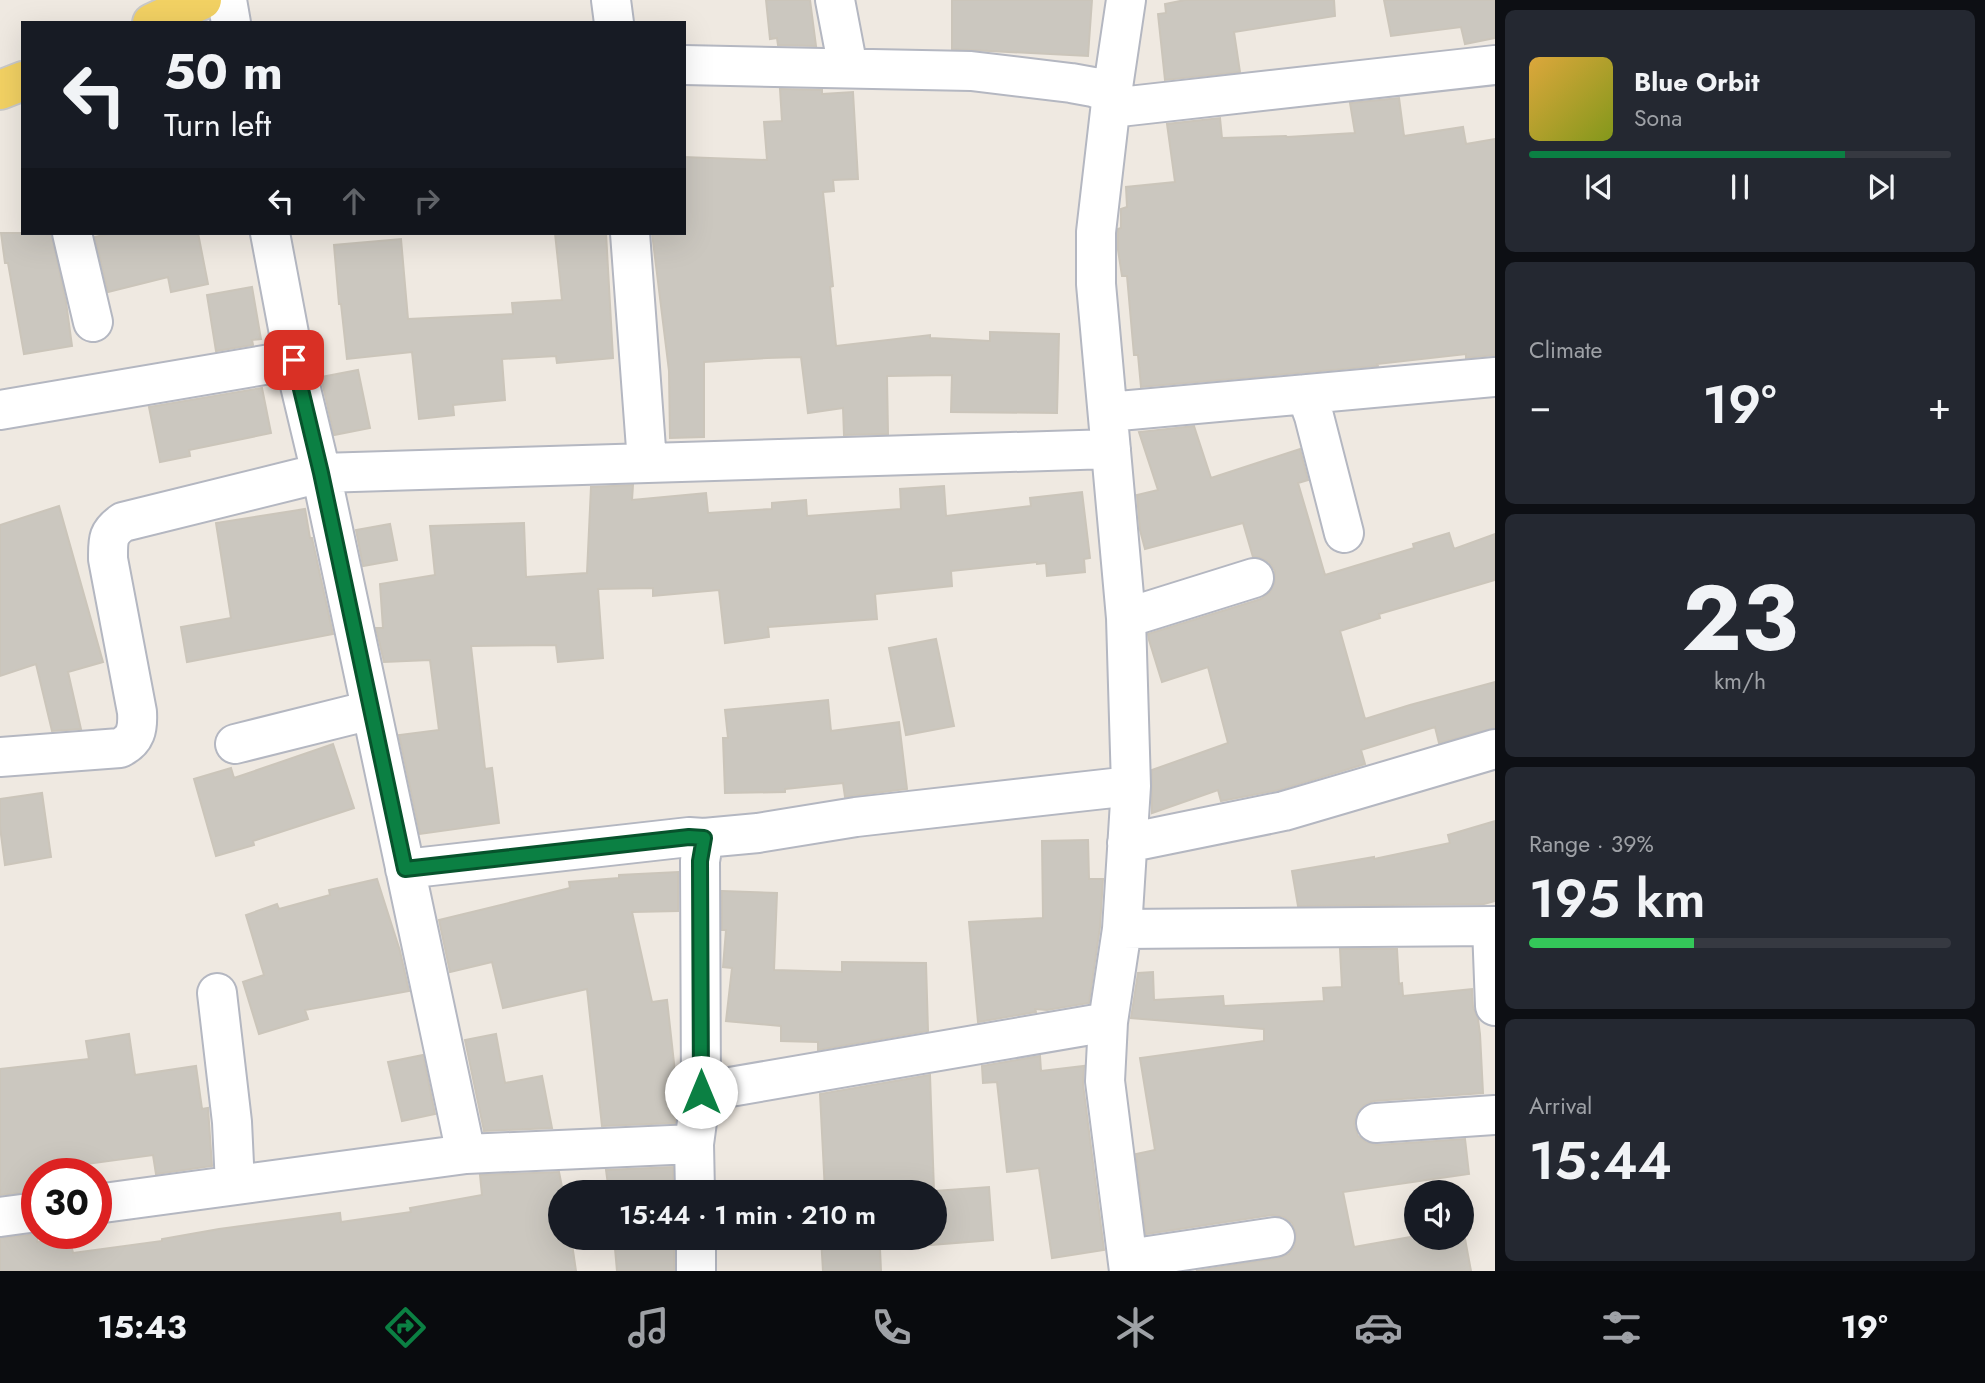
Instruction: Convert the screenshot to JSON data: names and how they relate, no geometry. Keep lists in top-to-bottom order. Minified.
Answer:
{"page":{"turn":["50 m","Turn left"],"song":["Blue Orbit","Sona"],"tile":["Climate",["23","km/h"],["Range · 39%","195 km"],["Arrival","15:44"]],"heat":["−","19°","+"],"limit":"30","trip":"15:44 · 1 min · 210 m","tabs":["15:43","19°"]}}
